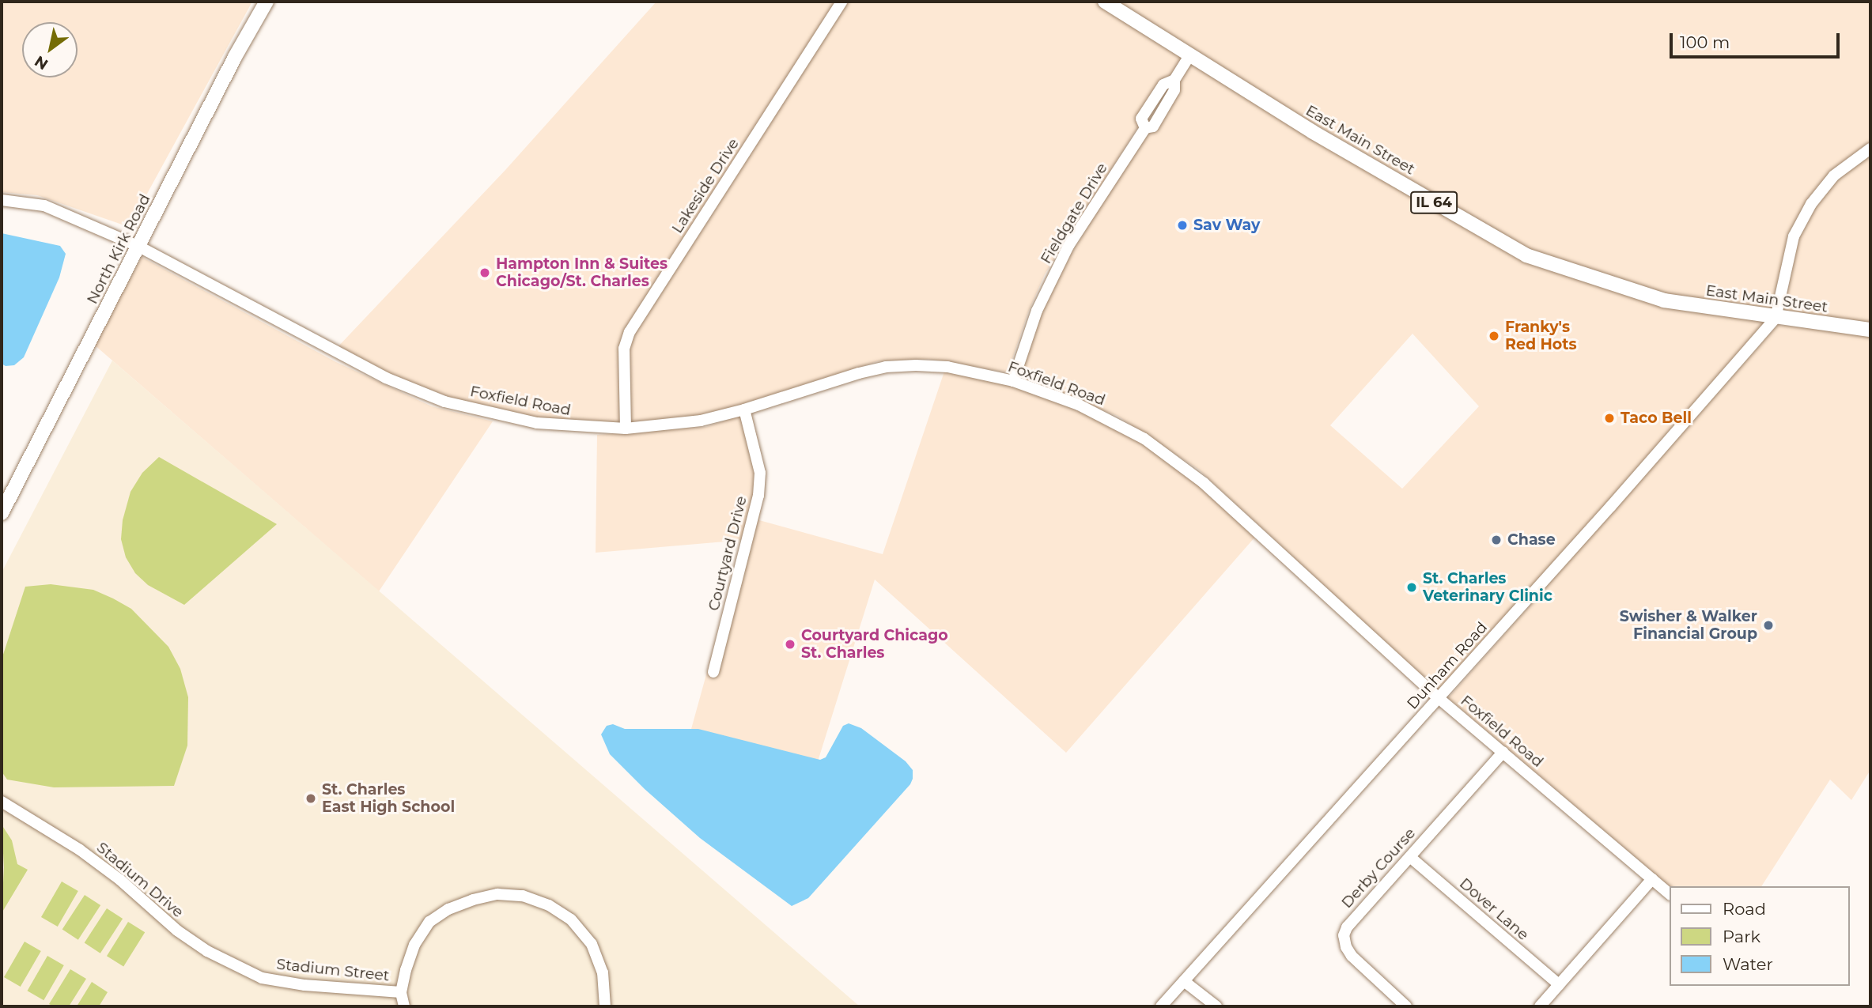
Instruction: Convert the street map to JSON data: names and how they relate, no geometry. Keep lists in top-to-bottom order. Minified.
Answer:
{"streets":{"main road":["East Main Street","IL 64","North Kirk Road"],"street":["Lakeside Drive","Fieldgate Drive","Foxfield Road","Courtyard Drive","Dunham Road","Derby Course","Stadium Drive","Dover Lane","Stadium Street"]},"crossings":[["East Main Street","Fieldgate Drive"],["East Main Street","Dunham Road"],["Lakeside Drive","Foxfield Road"],["Fieldgate Drive","Foxfield Road"],["North Kirk Road","Foxfield Road"],["Foxfield Road","Courtyard Drive"],["Foxfield Road","Dunham Road"],["Foxfield Road","Derby Course"],["Derby Course","Dover Lane"],["Stadium Drive","Stadium Street"]],"places":["Sav Way","Hampton Inn & Suites Chicago/St. Charles","Franky's Red Hots","Taco Bell","Chase","St. Charles Veterinary Clinic","Swisher & Walker Financial Group","Courtyard Chicago St. Charles","St. Charles East High School"],"legend":["Road","Park","Water"],"scale_bar":"100 m","north":"bottom left"}
